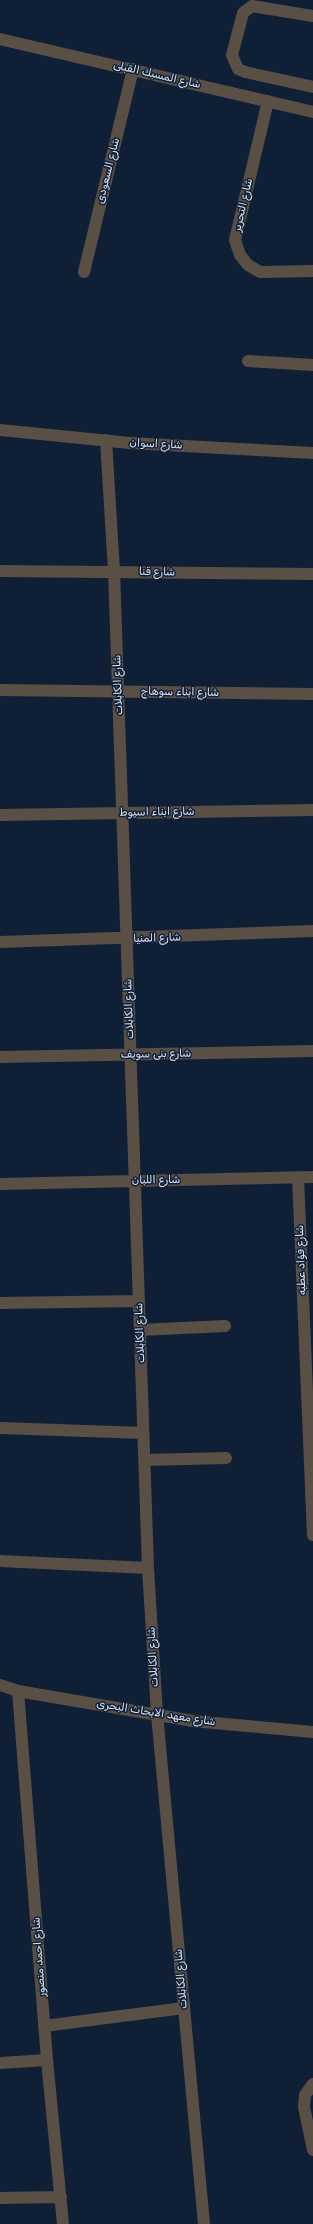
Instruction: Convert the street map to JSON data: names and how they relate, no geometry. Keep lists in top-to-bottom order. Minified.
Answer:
{"streets":{"street":["شارع المسبك القبلى","شارع السعودى","شارع التحرير","شارع اسوان","شارع قنا","شارع الكابلات","شارع ابناء سوهاج","شارع ابناء اسيوط","شارع المنيا","شارع بنى سويف","شارع اللبان","شارع فؤاد عطيه","شارع معهد الابحاث البحرى","شارع احمد منصور"]},"crossings":[["شارع المسبك القبلى","شارع السعودى"],["شارع المسبك القبلى","شارع التحرير"],["شارع اسوان","شارع الكابلات"],["شارع قنا","شارع الكابلات"],["شارع الكابلات","شارع ابناء سوهاج"],["شارع الكابلات","شارع ابناء اسيوط"],["شارع الكابلات","شارع المنيا"],["شارع الكابلات","شارع بنى سويف"],["شارع الكابلات","شارع اللبان"],["شارع الكابلات","شارع معهد الابحاث البحرى"],["شارع اللبان","شارع فؤاد عطيه"],["شارع معهد الابحاث البحرى","شارع احمد منصور"]]}
